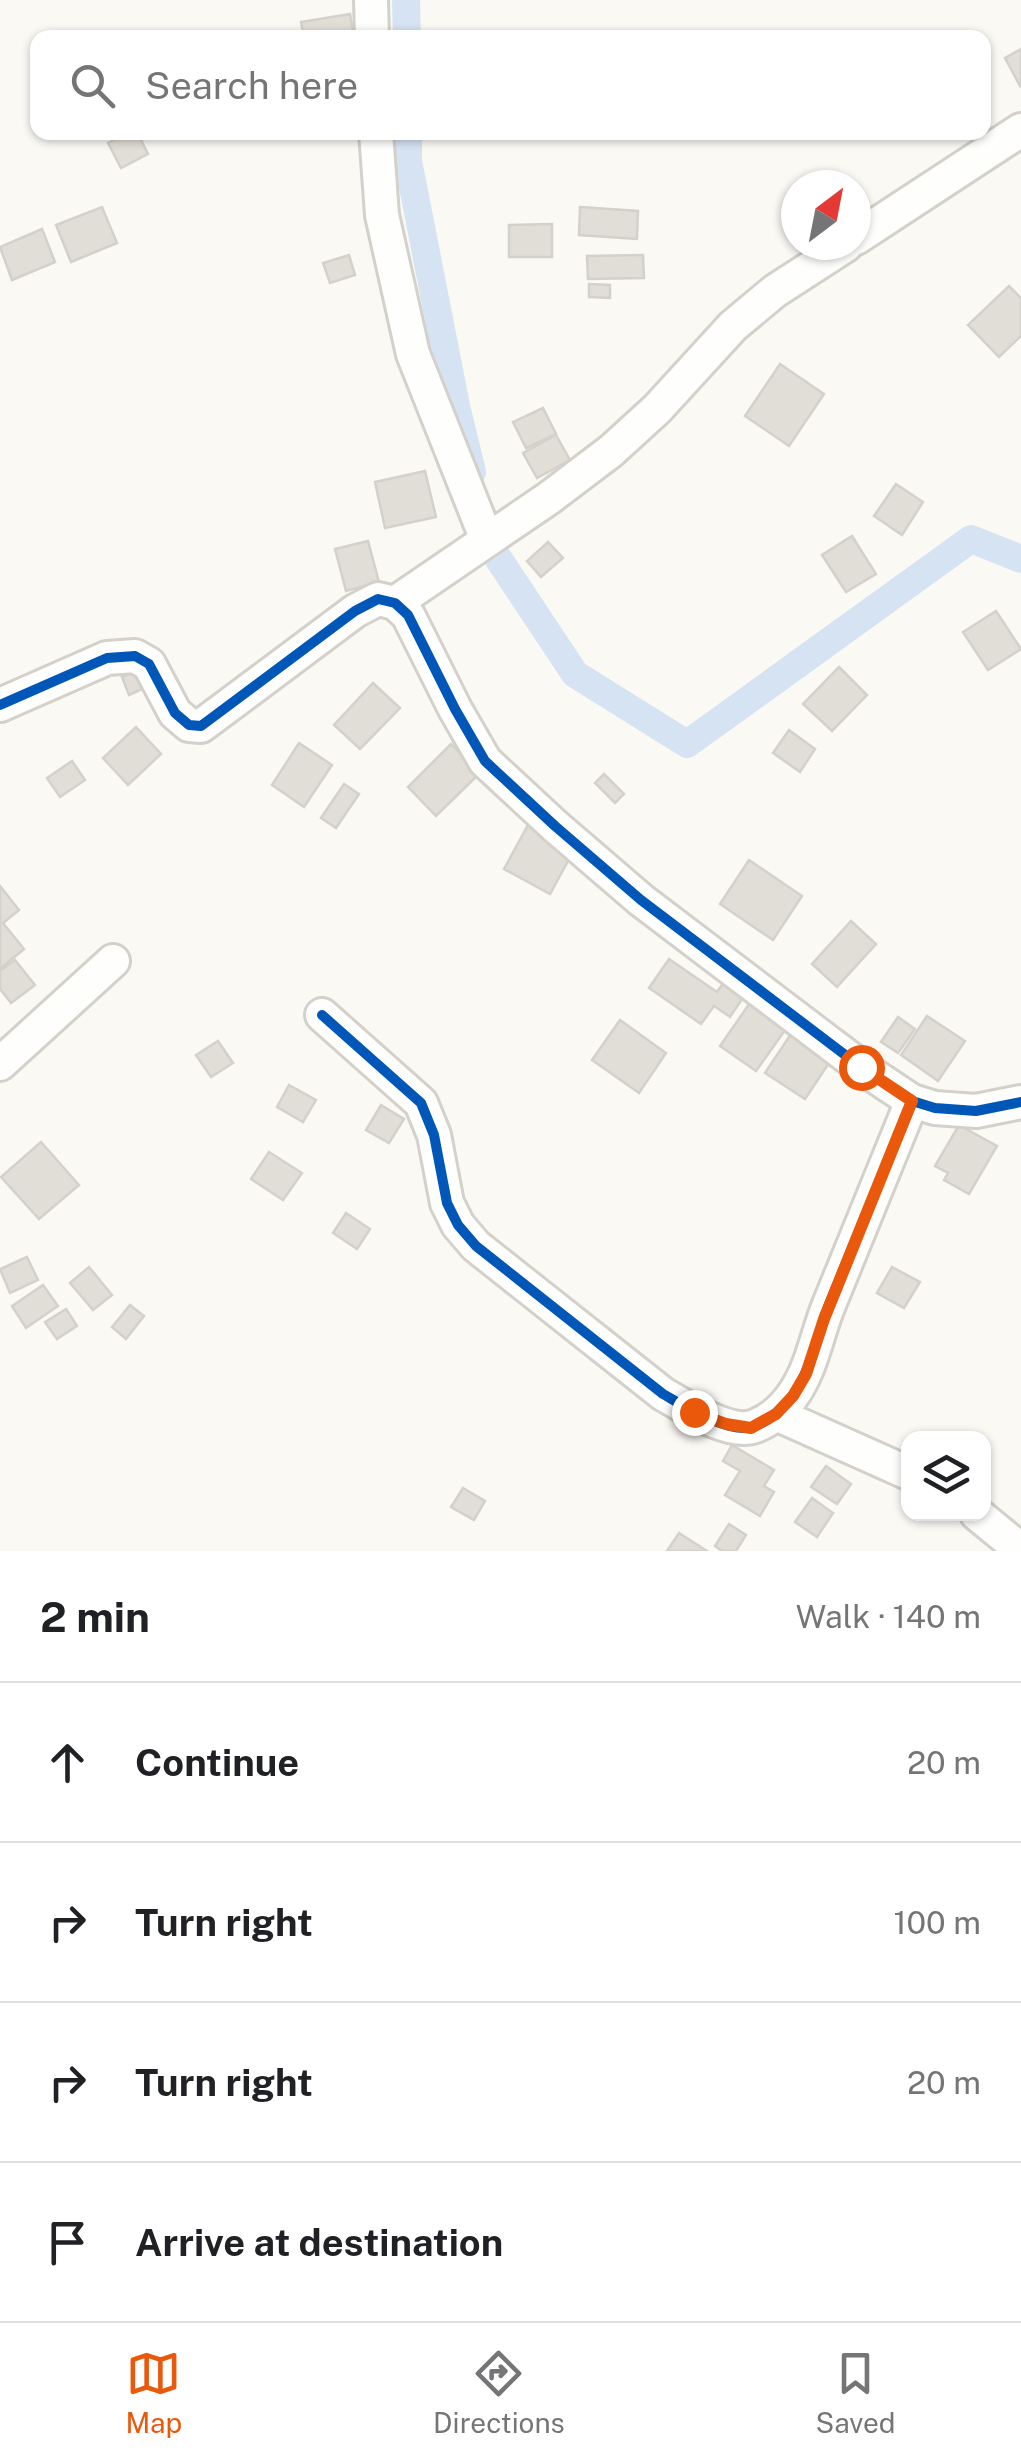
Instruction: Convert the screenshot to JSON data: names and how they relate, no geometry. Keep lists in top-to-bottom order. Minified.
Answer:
{"north":"top right","page":{"search":"Search here","heading":["2 min","Walk · 140 m"],"list":[["Continue","20 m"],["Turn right","100 m"],["Turn right","20 m"],"Arrive at destination"],"nav":["Map","Directions","Saved"]}}
